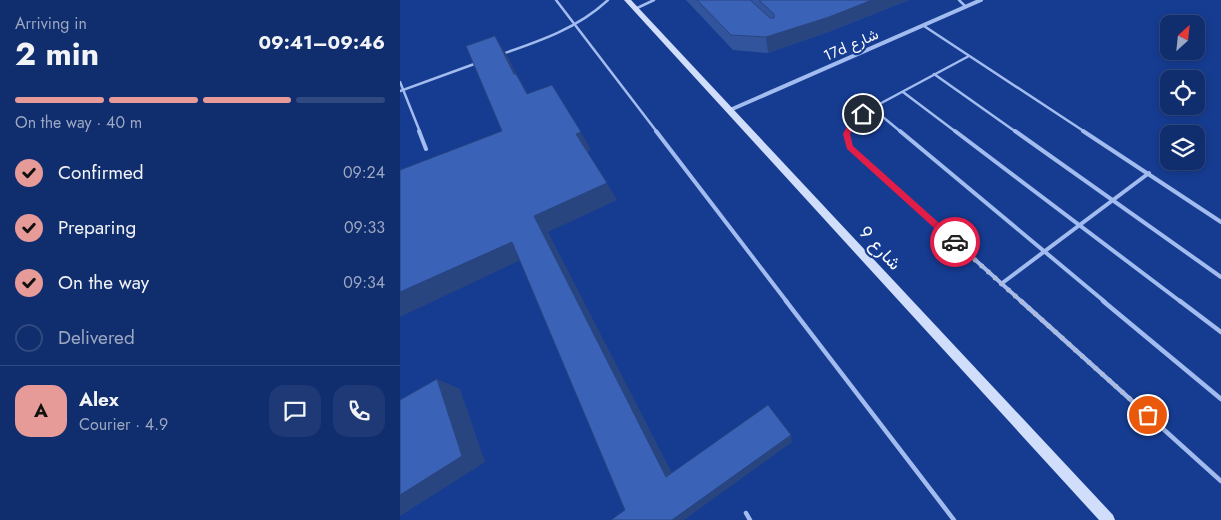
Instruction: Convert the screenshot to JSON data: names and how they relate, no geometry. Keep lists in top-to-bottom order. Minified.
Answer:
{"streets":{"street":["17d شارع","شارع 9"]},"crossings":[["17d شارع","شارع 9"]],"north":"top right","page":{"heading":["2 min","Arriving in","09:41–09:46"],"panel":["Alex","Courier · 4.9"],"bar":"On the way · 40 m","list":[["Confirmed","09:24"],["Preparing","09:33"],["On the way","09:34"],"Delivered"],"round":"A"}}
